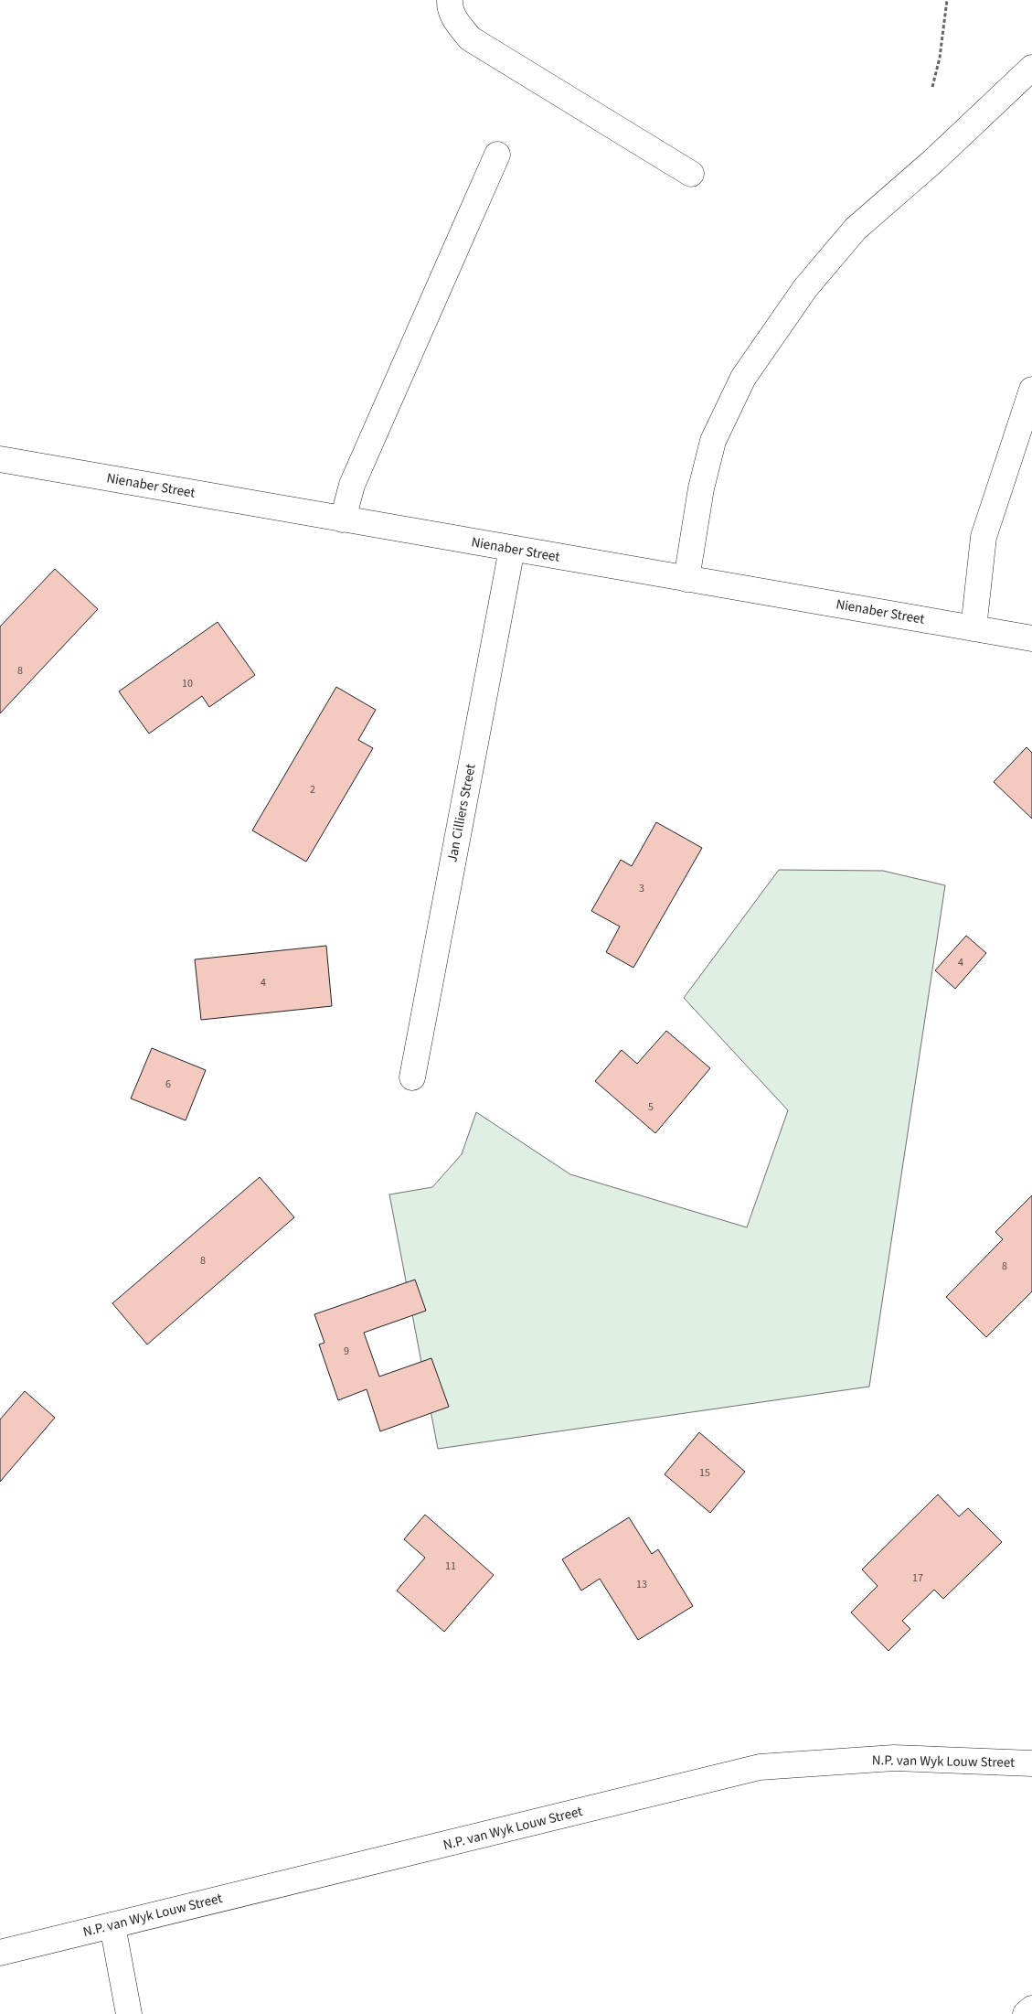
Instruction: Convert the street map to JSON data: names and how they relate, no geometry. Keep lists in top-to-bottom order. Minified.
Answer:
{"streets":{"street":["Nienaber Street","Jan Cilliers Street","N.P. van Wyk Louw Street"]},"crossings":[["Nienaber Street","Jan Cilliers Street"]],"house_numbers":["8","10","2","3","4","4","6","5","8","8","9","15","11","17","13"]}
